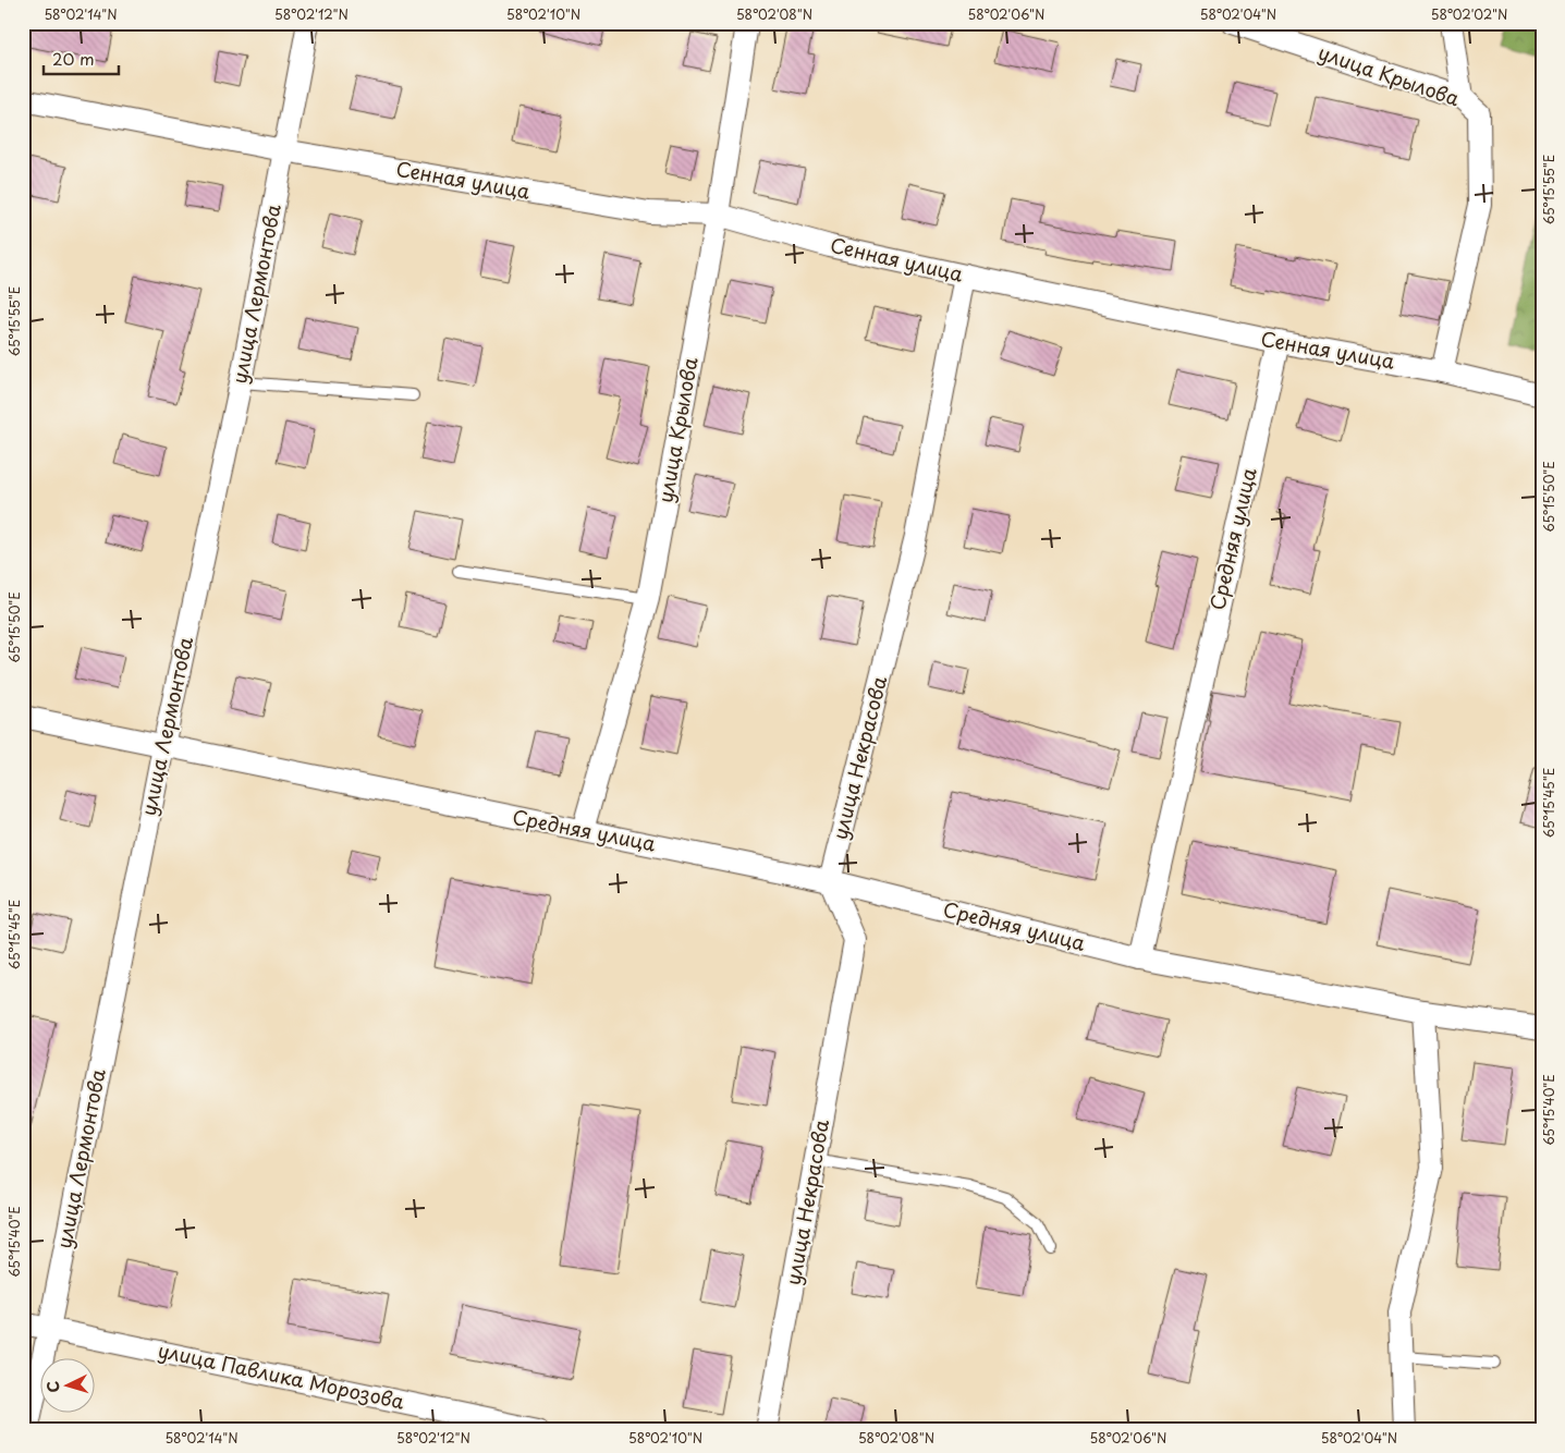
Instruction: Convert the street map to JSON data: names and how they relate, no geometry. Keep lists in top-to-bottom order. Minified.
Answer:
{"streets":{"street":["улица Крылова","Сенная улица","улица Лермонтова","Средняя улица","улица Некрасова","улица Павлика Морозова"]},"crossings":[["улица Крылова","Сенная улица"],["улица Крылова","Средняя улица"],["Сенная улица","улица Лермонтова"],["Сенная улица","Средняя улица"],["Сенная улица","улица Некрасова"],["улица Лермонтова","Средняя улица"],["улица Лермонтова","улица Павлика Морозова"],["Средняя улица","улица Некрасова"]],"scale_bar":"20 m","north":"left","coordinates":["58°02'14\"N","58°02'12\"N","58°02'10\"N","58°02'08\"N","58°02'06\"N","58°02'04\"N","58°02'02\"N","65°15'55\"E","65°15'50\"E","65°15'45\"E","65°15'40\"E"]}
